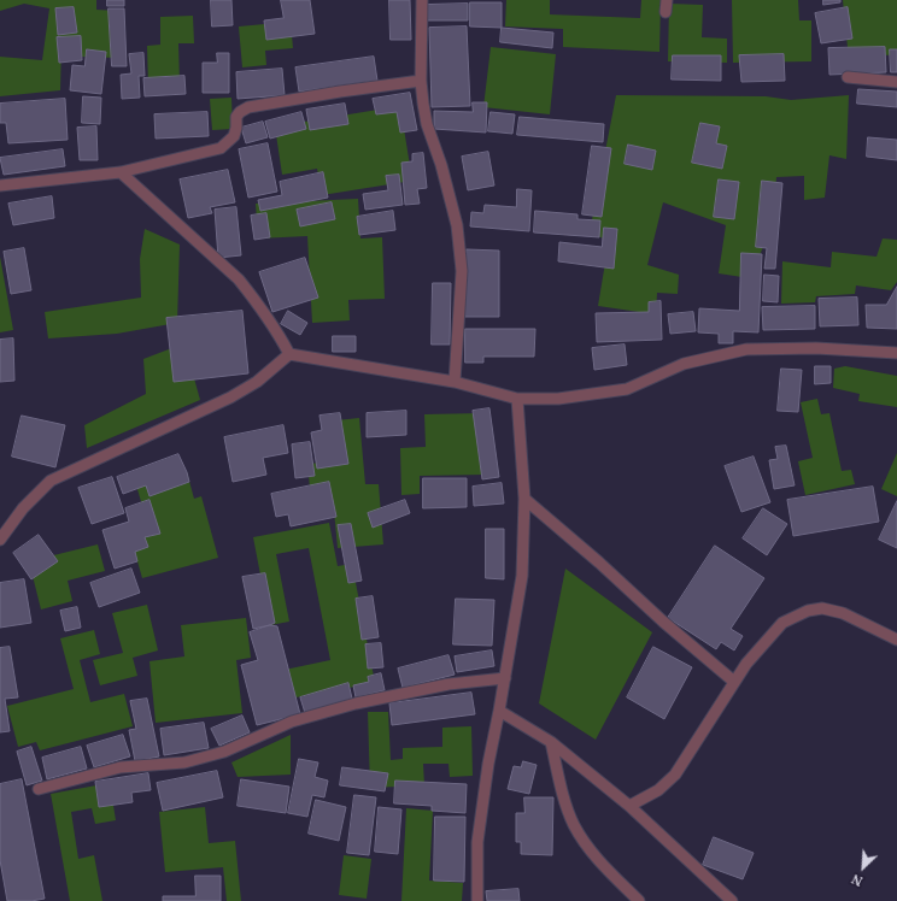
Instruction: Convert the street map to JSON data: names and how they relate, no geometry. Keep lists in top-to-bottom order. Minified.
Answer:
{"north":"bottom left"}
